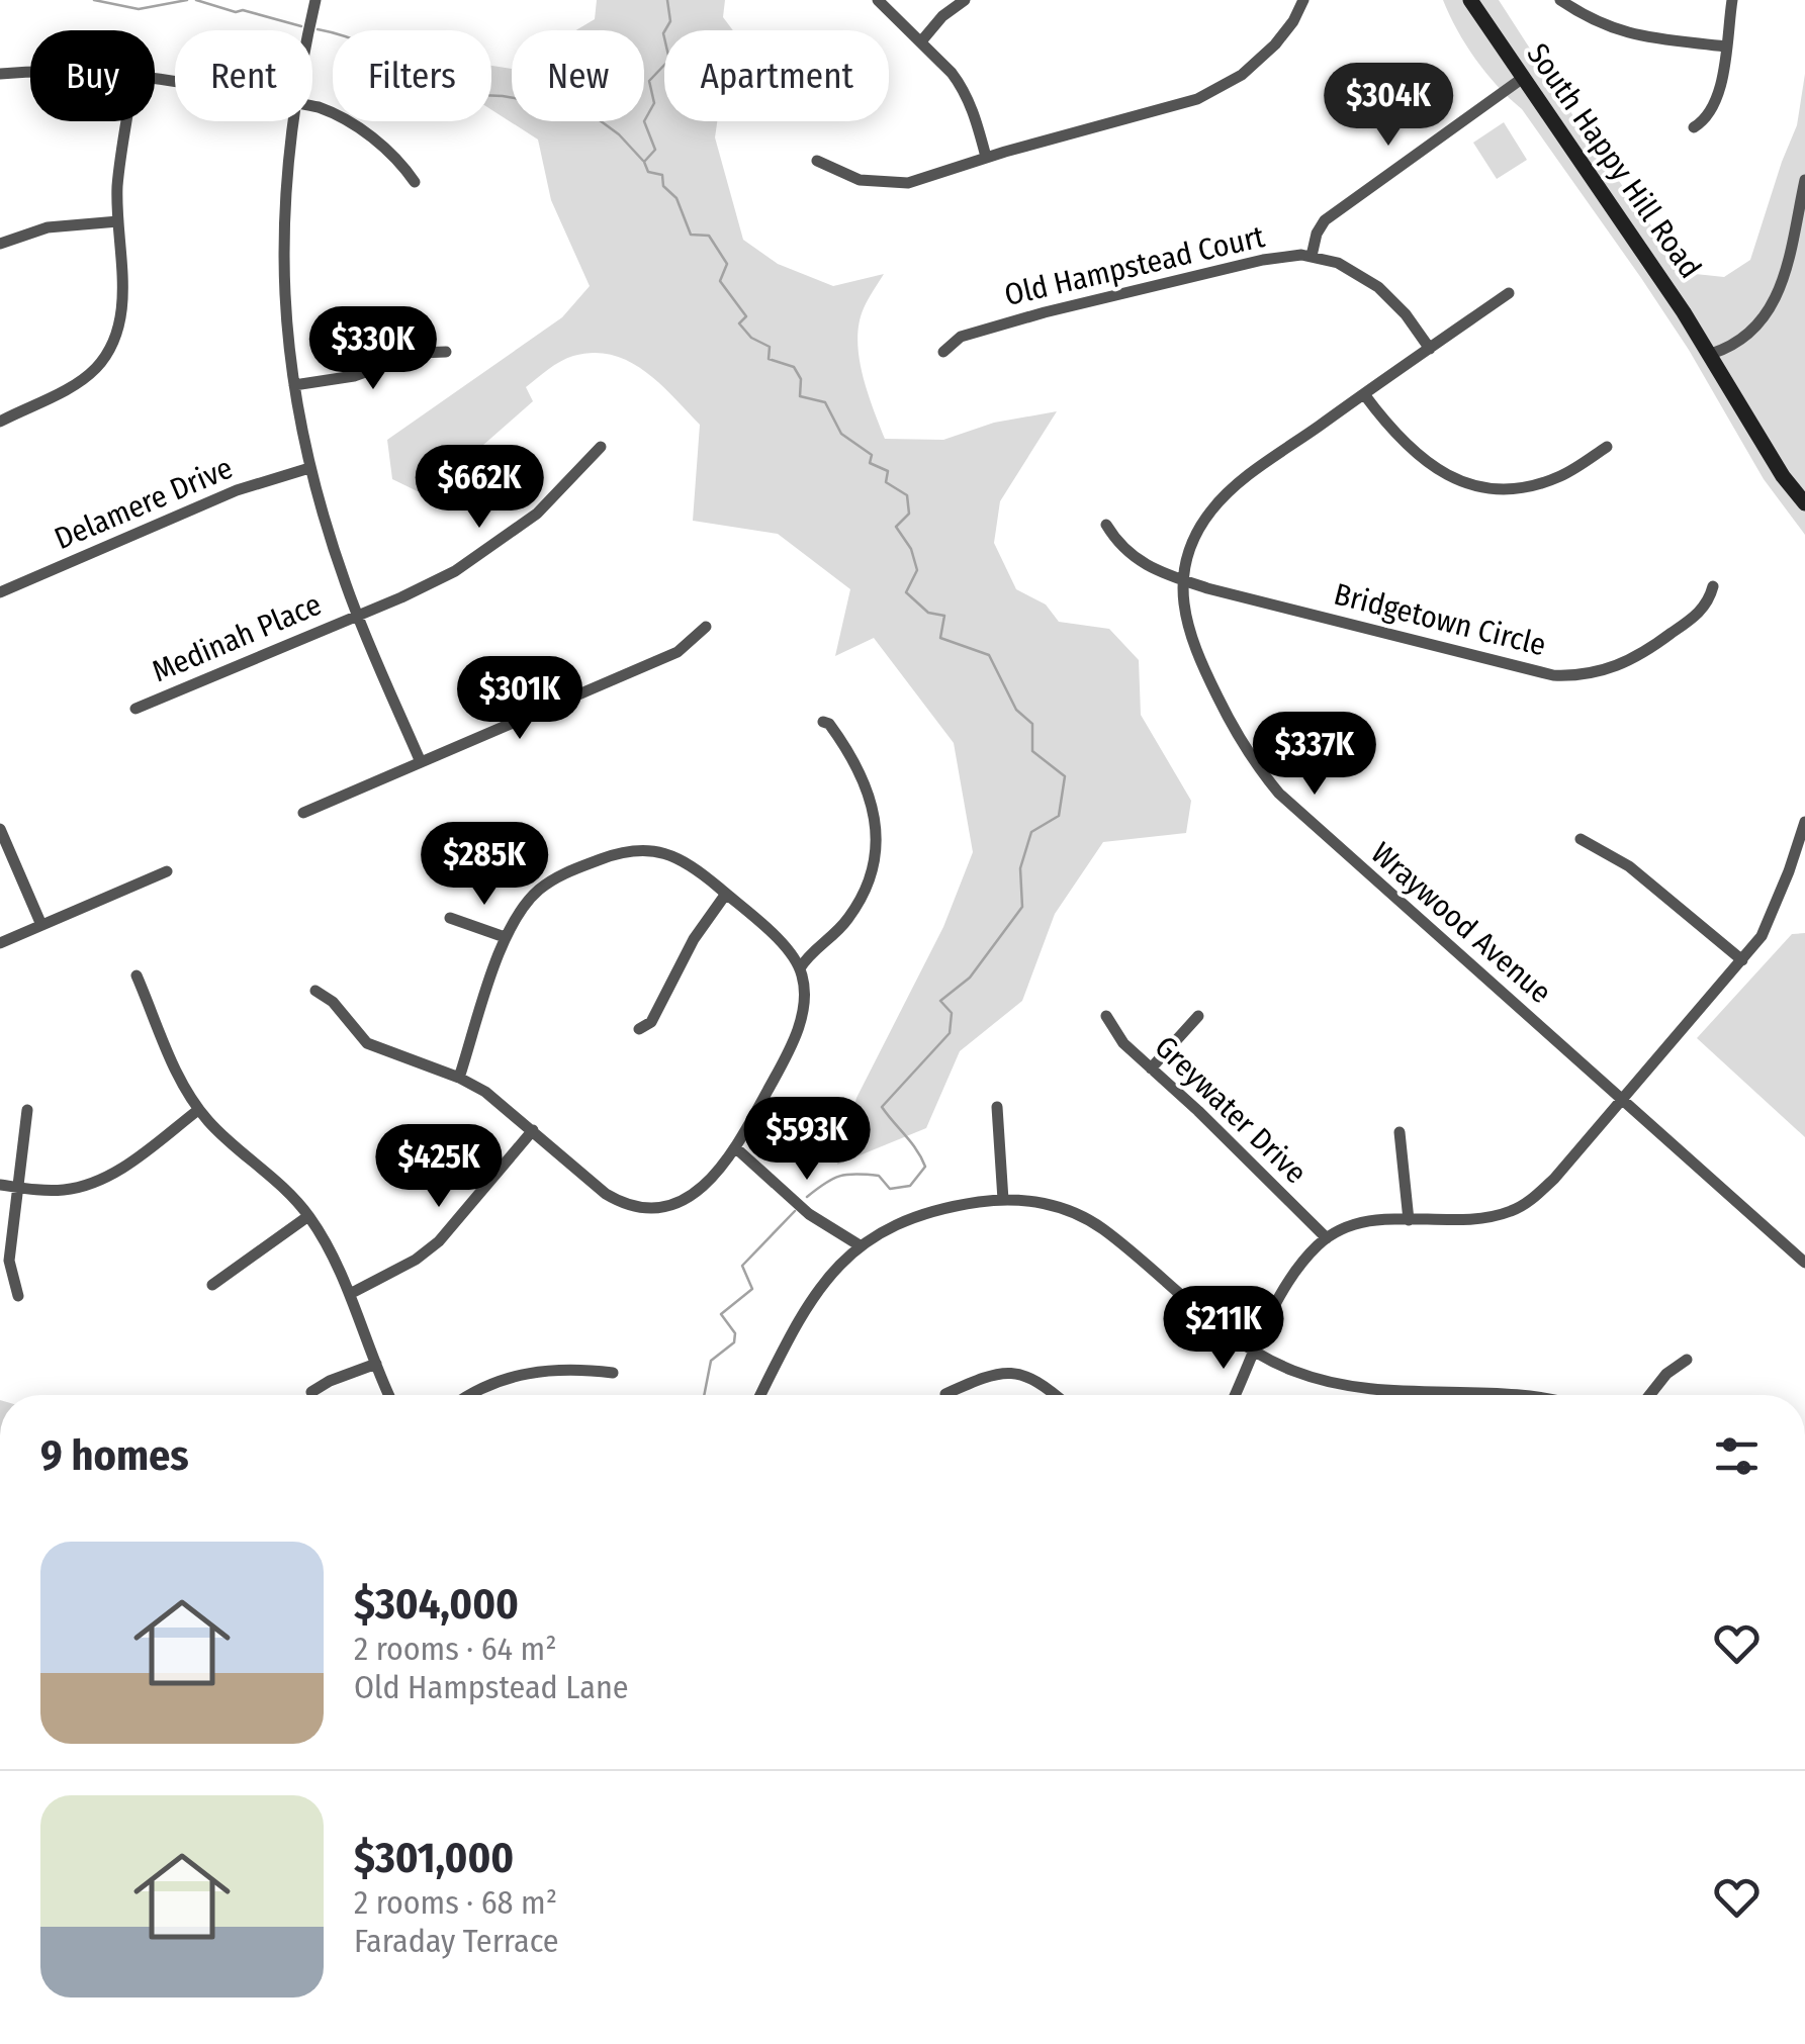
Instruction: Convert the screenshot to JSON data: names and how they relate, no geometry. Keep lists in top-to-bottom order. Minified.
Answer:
{"streets":{"street":["South Happy Hill Road","Old Hampstead Court","Delamere Drive","Bridgetown Circle","Medinah Place","Wraywood Avenue","Greywater Drive"]},"crossings":[["Old Hampstead Court","Wraywood Avenue"],["Bridgetown Circle","Wraywood Avenue"]],"page":{"chip":["Buy","Rent","Filters","New","Apartment"],"price":["$304K","$330K","$662K","$301K","$337K","$285K","$593K","$425K","$211K"],"heading":"9 homes","list":[{"name":"$304,000","note":"2 rooms · 64 m² · Old Hampstead Lane"},{"name":"$301,000","note":"2 rooms · 68 m² · Faraday Terrace"}]}}
